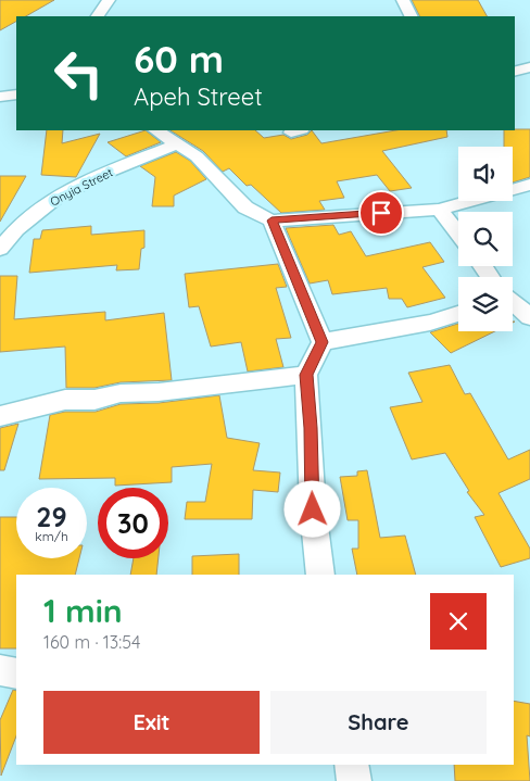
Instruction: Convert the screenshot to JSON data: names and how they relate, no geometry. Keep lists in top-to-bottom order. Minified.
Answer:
{"streets":{"street":["Onyia Street"]},"page":{"turn":["60 m","Apeh Street"],"speed":"29 km/h","limit":"30","heading":["1 min","160 m · 13:54"],"buttons":["Exit","Share"]}}
